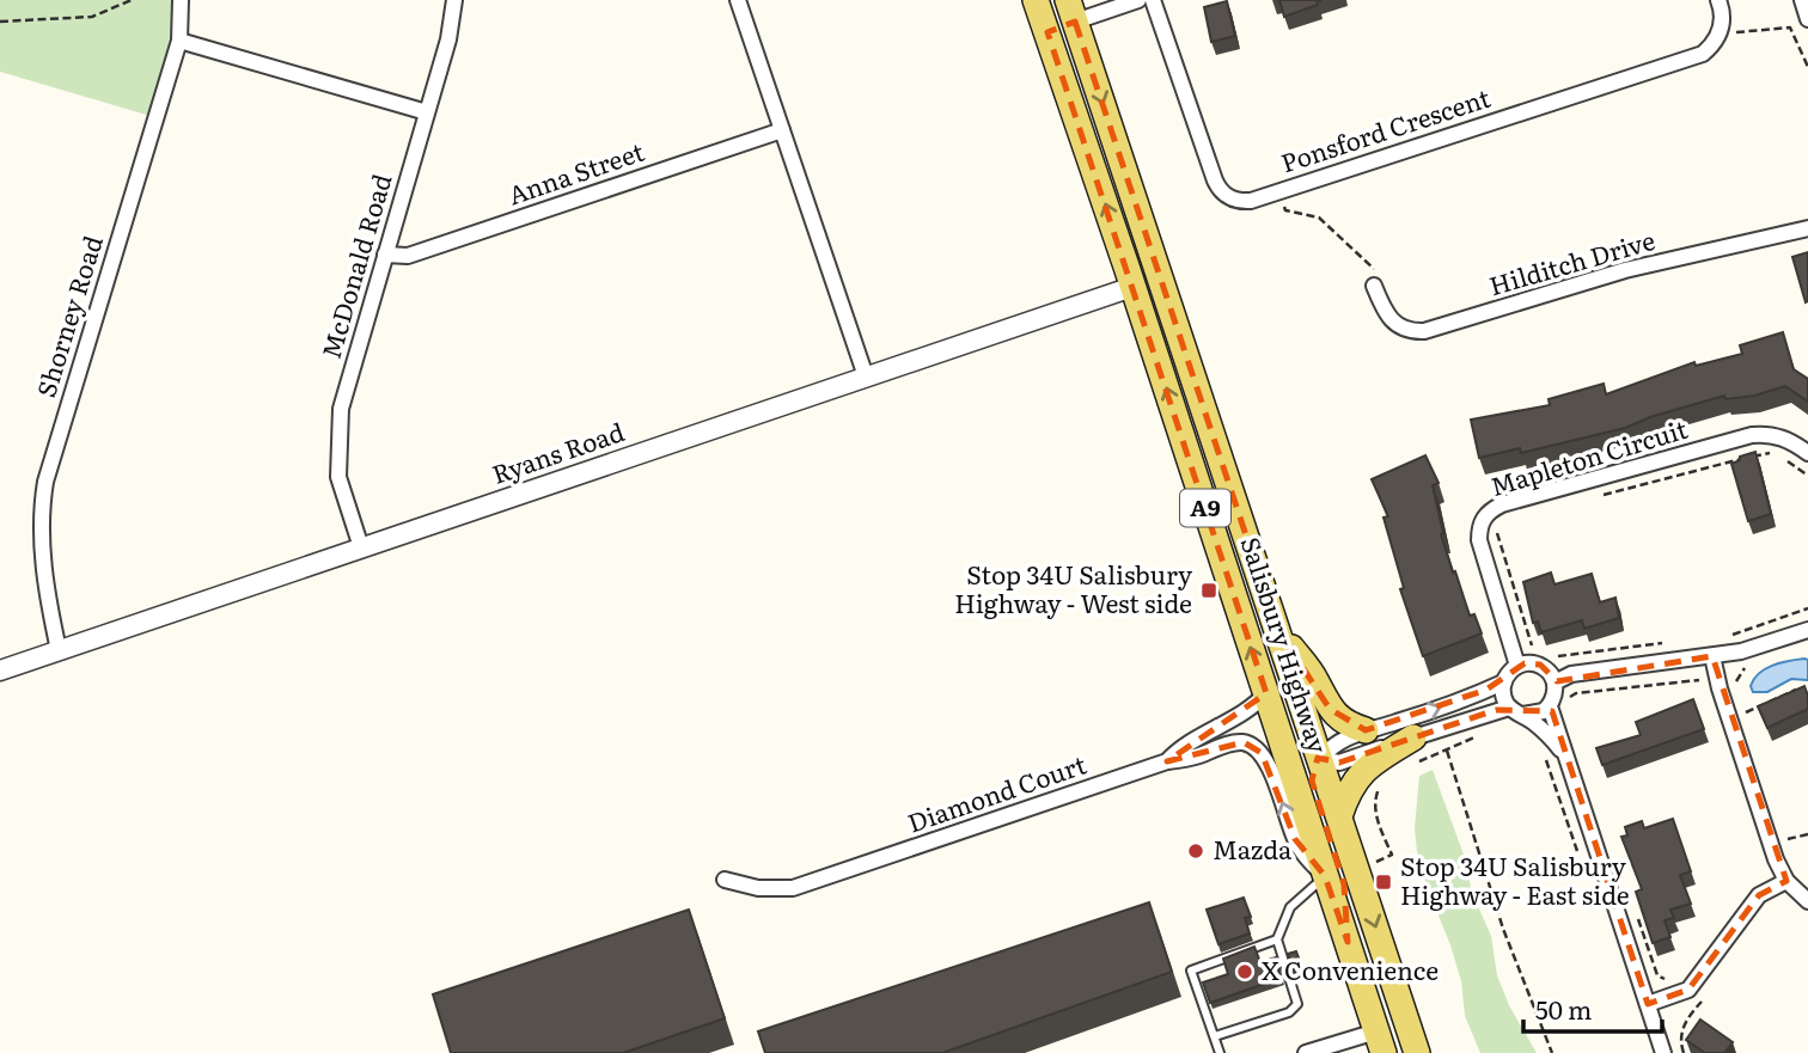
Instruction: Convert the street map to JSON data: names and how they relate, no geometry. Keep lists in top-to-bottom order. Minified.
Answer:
{"streets":{"main road":["A9","Salisbury Highway"],"street":["Ponsford Crescent","Anna Street","Hilditch Drive","McDonald Road","Shorney Road","Ryans Road","Mapleton Circuit","Diamond Court"]},"crossings":[["Anna Street","McDonald Road"],["McDonald Road","Ryans Road"],["Shorney Road","Ryans Road"],["Ryans Road","Salisbury Highway"],["Salisbury Highway","Diamond Court"]],"places":{"transit":["Stop 34U Salisbury Highway - West side","Stop 34U Salisbury Highway - East side"],"other":["Mazda","X Convenience"]},"scale_bar":"50 m"}
